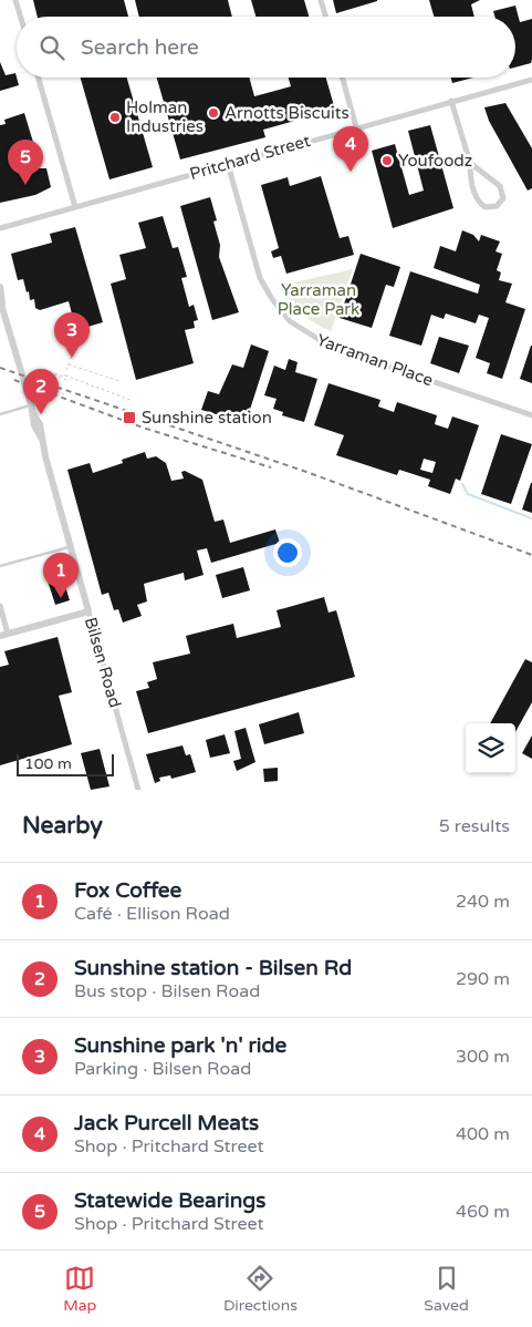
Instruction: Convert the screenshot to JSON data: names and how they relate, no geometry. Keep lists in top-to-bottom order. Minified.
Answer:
{"streets":{"street":["Pritchard Street","Yarraman Place","Bilsen Road"]},"crossings":[["Pritchard Street","Yarraman Place"]],"parks":["Yarraman Place Park"],"places":{"other":["Arnotts Biscuits","Holman Industries","Youfoodz"],"transit":["Sunshine station"]},"scale_bar":"100 m","page":{"search":"Search here","pins":["4","5","3","2","1"],"scale":"100 m","heading":["Nearby","5 results"],"list":[{"mark":"1","name":"Fox Coffee","note":"Café · Ellison Road","value":"240 m"},{"mark":"2","name":"Sunshine station - Bilsen Rd","note":"Bus stop · Bilsen Road","value":"290 m"},{"mark":"3","name":"Sunshine park 'n' ride","note":"Parking · Bilsen Road","value":"300 m"},{"mark":"4","name":"Jack Purcell Meats","note":"Shop · Pritchard Street","value":"400 m"},{"mark":"5","name":"Statewide Bearings","note":"Shop · Pritchard Street","value":"460 m"}],"nav":["Map","Directions","Saved"]}}
